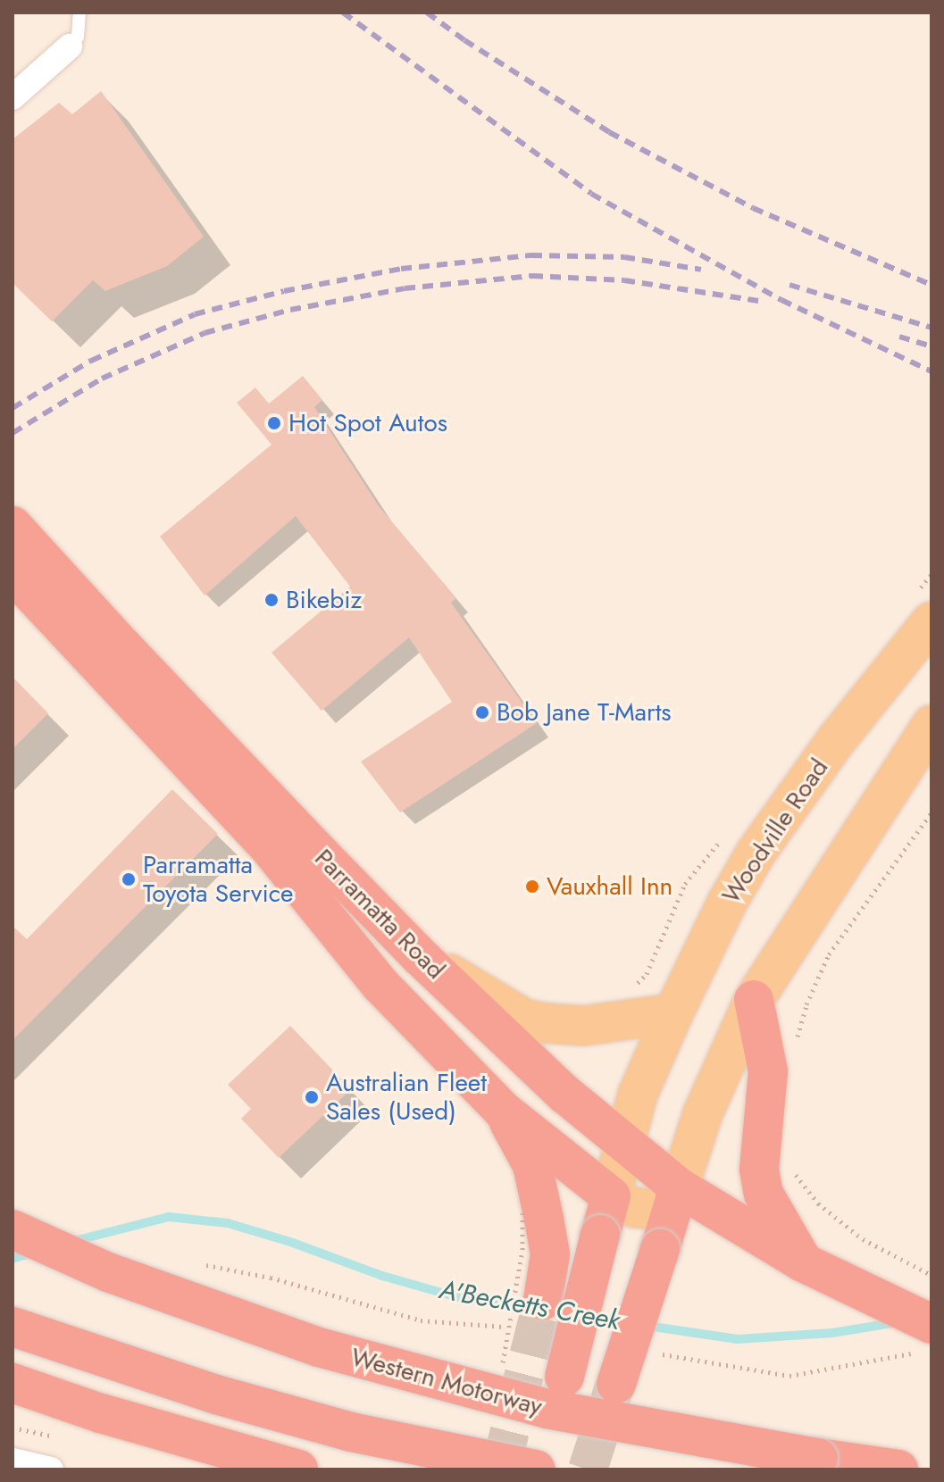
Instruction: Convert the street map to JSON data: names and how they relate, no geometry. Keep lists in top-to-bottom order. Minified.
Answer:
{"streets":{"highway":["Parramatta Road","Western Motorway"],"main road":["Woodville Road"]},"crossings":[["Woodville Road","Parramatta Road"]],"water":["A'Becketts Creek"],"places":["Hot Spot Autos","Bikebiz","Bob Jane T-Marts","Parramatta Toyota Service","Vauxhall Inn","Australian Fleet Sales (Used)"]}
